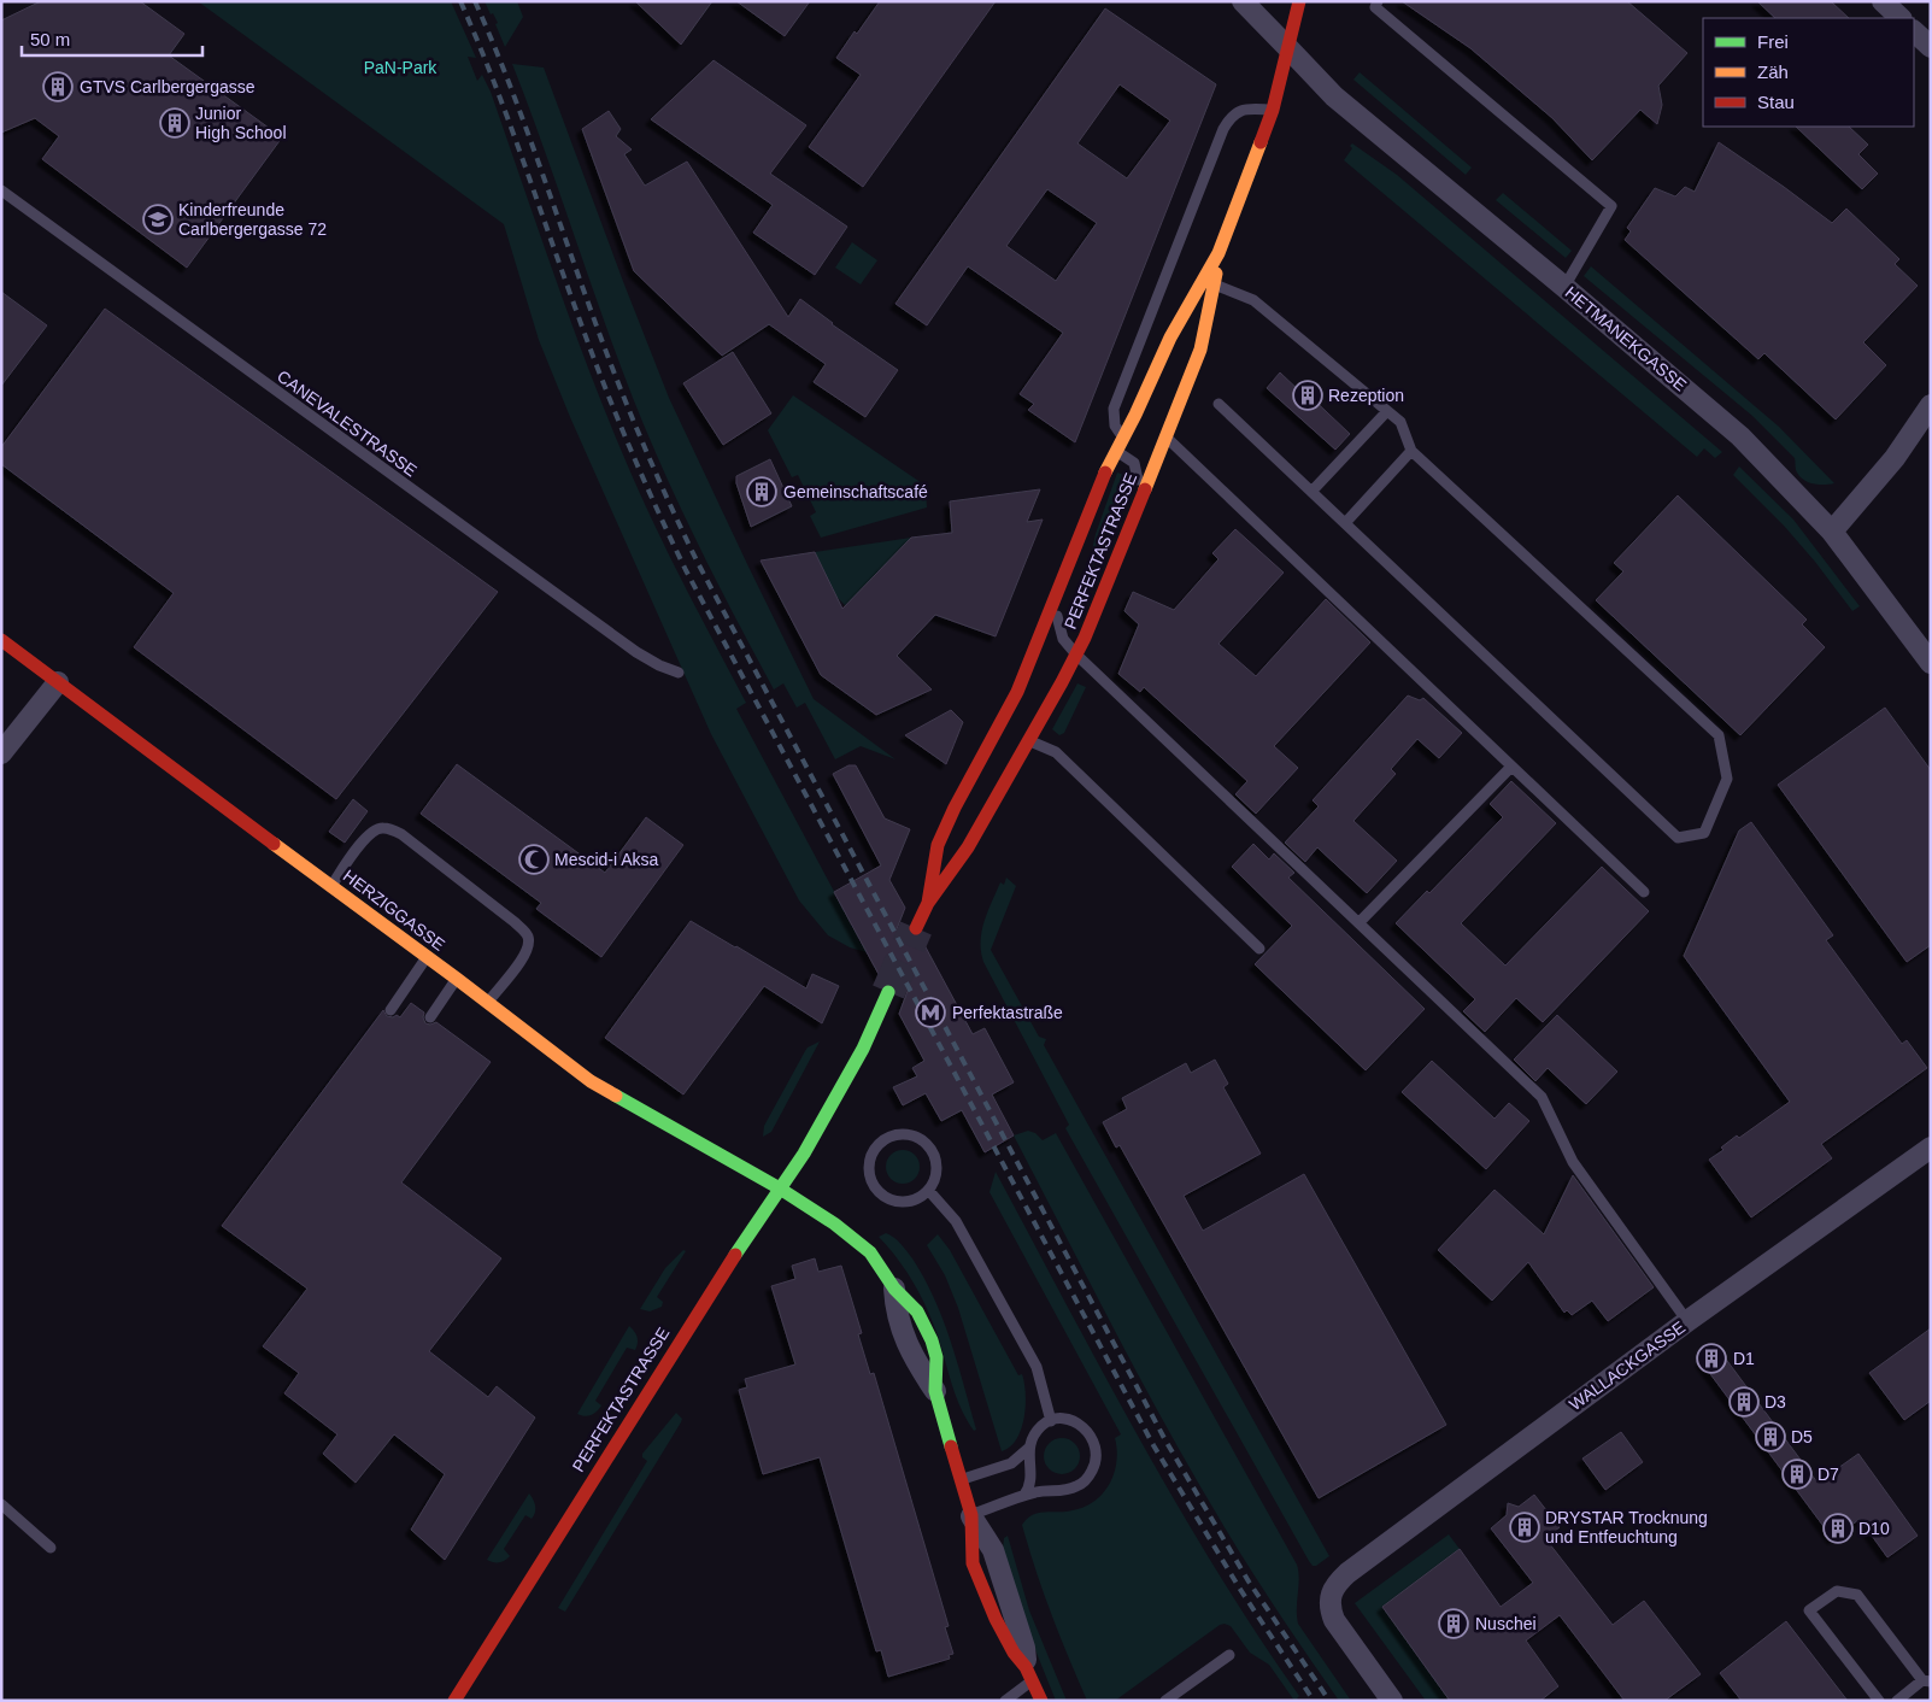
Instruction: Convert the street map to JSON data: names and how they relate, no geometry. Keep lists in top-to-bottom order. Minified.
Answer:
{"streets":{"main road":["PERFEKTASTRASSE","HERZIGGASSE"],"street":["HETMANEKGASSE","WALLACKGASSE"],"lane":["CANEVALESTRASSE"]},"crossings":[["HETMANEKGASSE","PERFEKTASTRASSE"],["PERFEKTASTRASSE","HERZIGGASSE"]],"parks":["PaN-Park"],"places":{"building":["GTVS Carlbergergasse","Junior High School","Rezeption","Gemeinschaftscafé","D1","D3","D5","D7","DRYSTAR Trocknung und Entfeuchtung","D10","Nuschei"],"school or university":["Kinderfreunde Carlbergergasse 72"],"mosque":["Mescid-i Aksa"],"metro station":["Perfektastraße"]},"legend":["Frei","Zäh","Stau"],"scale_bar":"50 m"}
